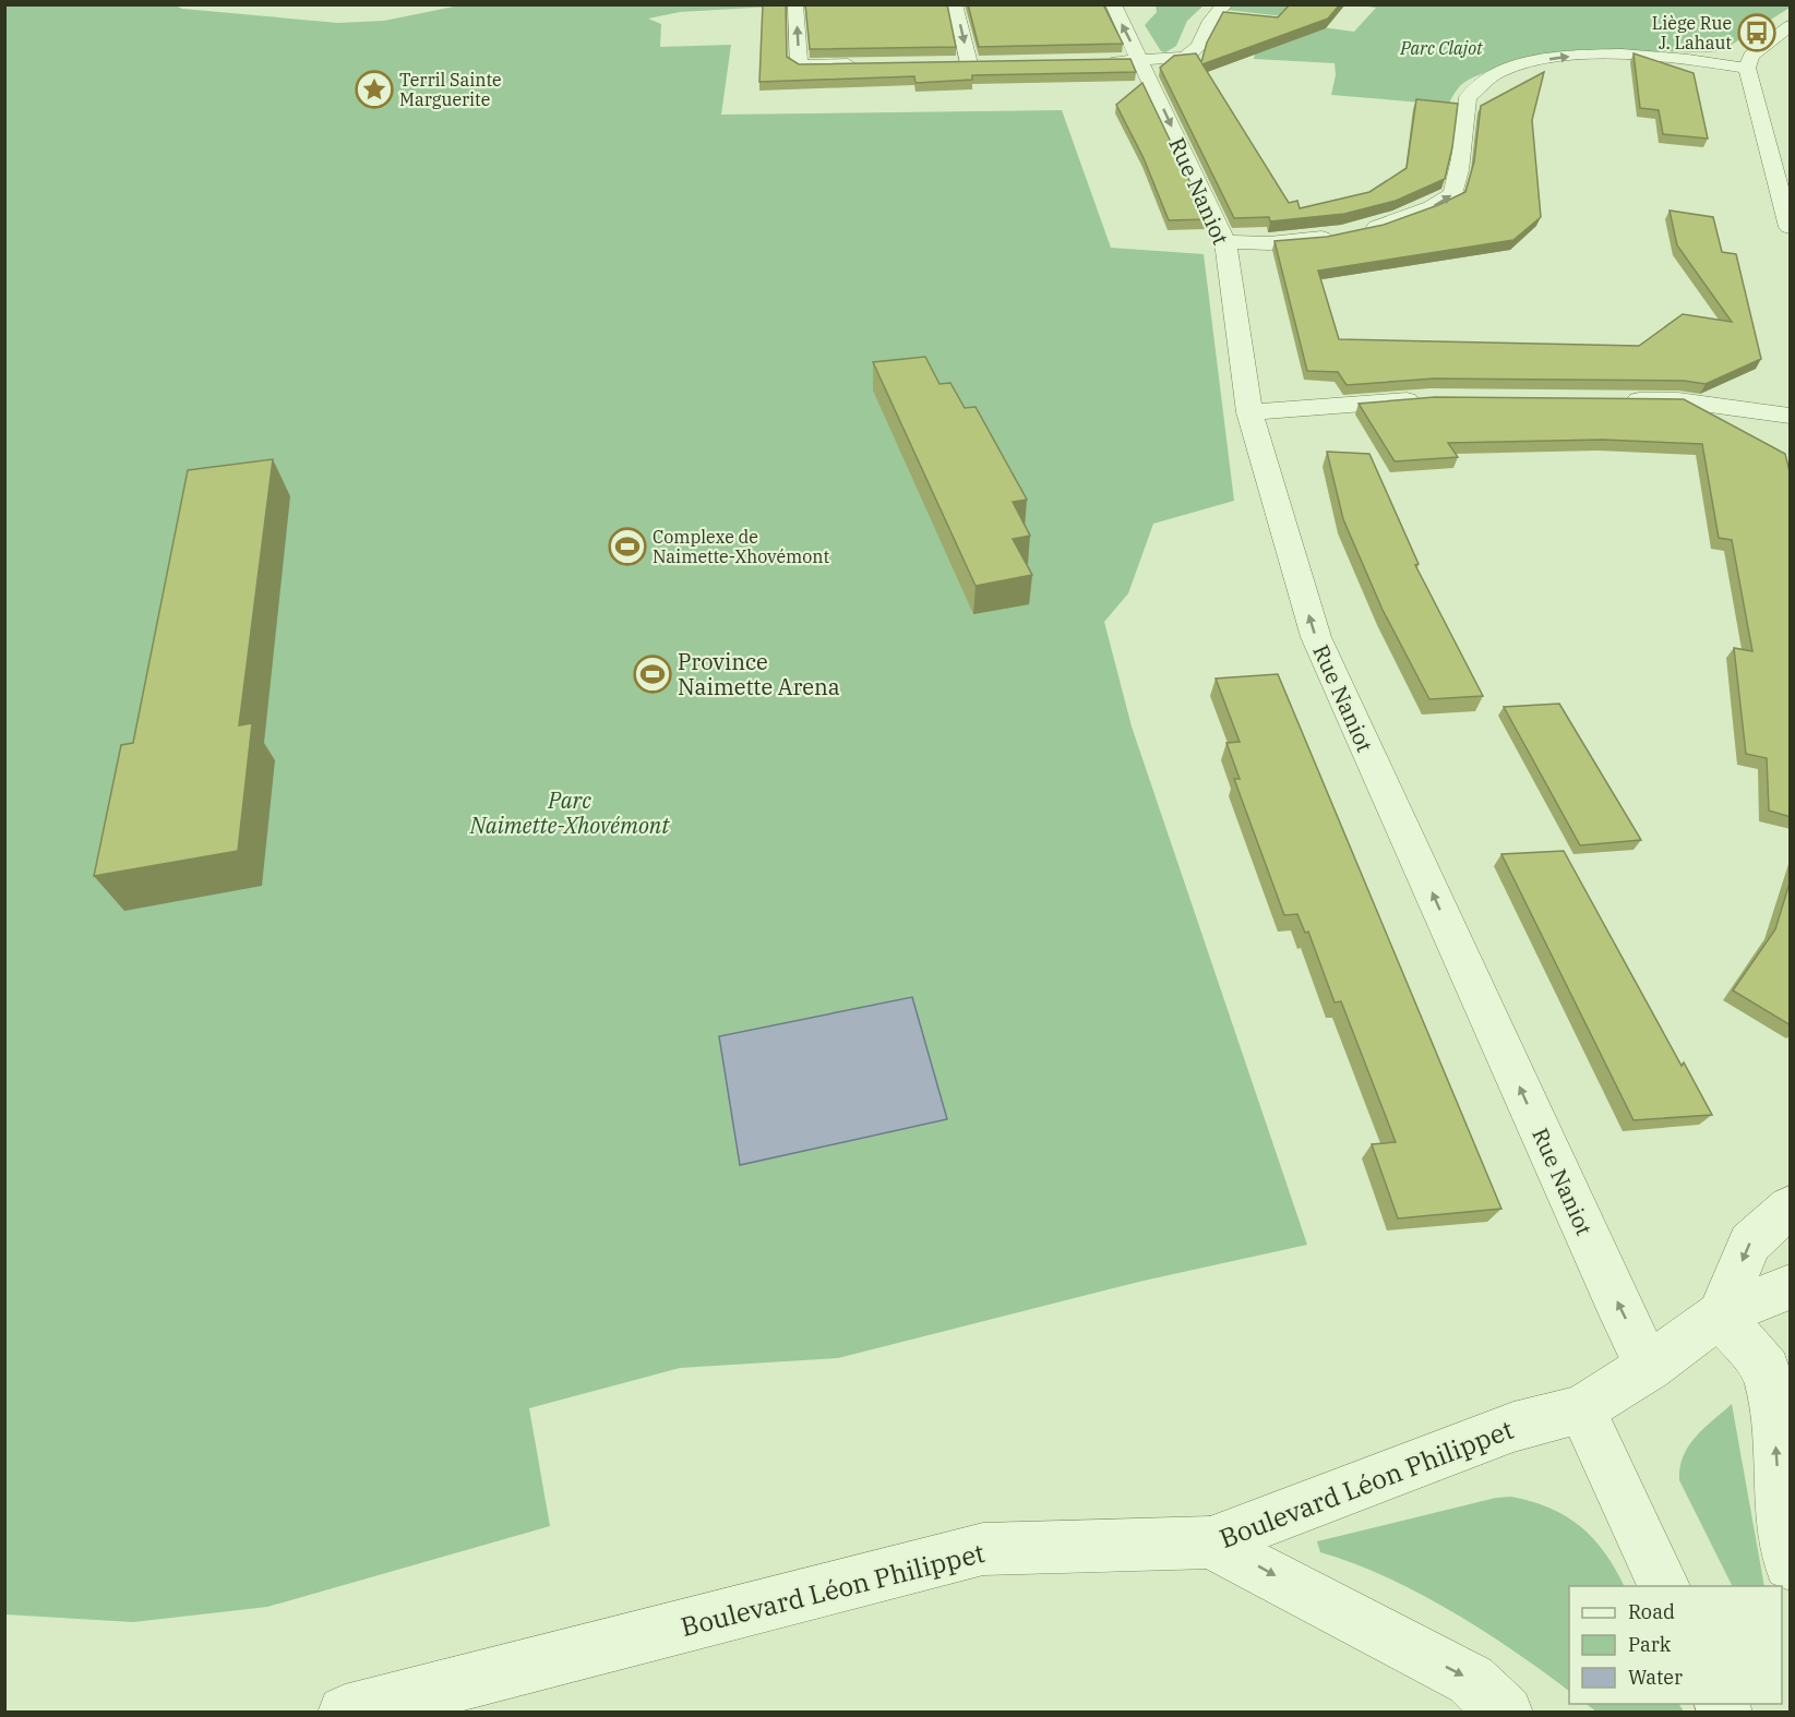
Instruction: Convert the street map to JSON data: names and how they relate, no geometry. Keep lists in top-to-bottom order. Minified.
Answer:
{"streets":{"street":["Rue Naniot","Boulevard Léon Philippet"]},"crossings":[["Rue Naniot","Boulevard Léon Philippet"]],"parks":["Parc Clajot","Parc Naimette-Xhovémont"],"places":{"bus stop":["Liège Rue J. Lahaut"],"place":["Terril Sainte Marguerite"],"sports":["Complexe de Naimette-Xhovémont","Province Naimette Arena"]},"legend":["Road","Park","Water"]}
